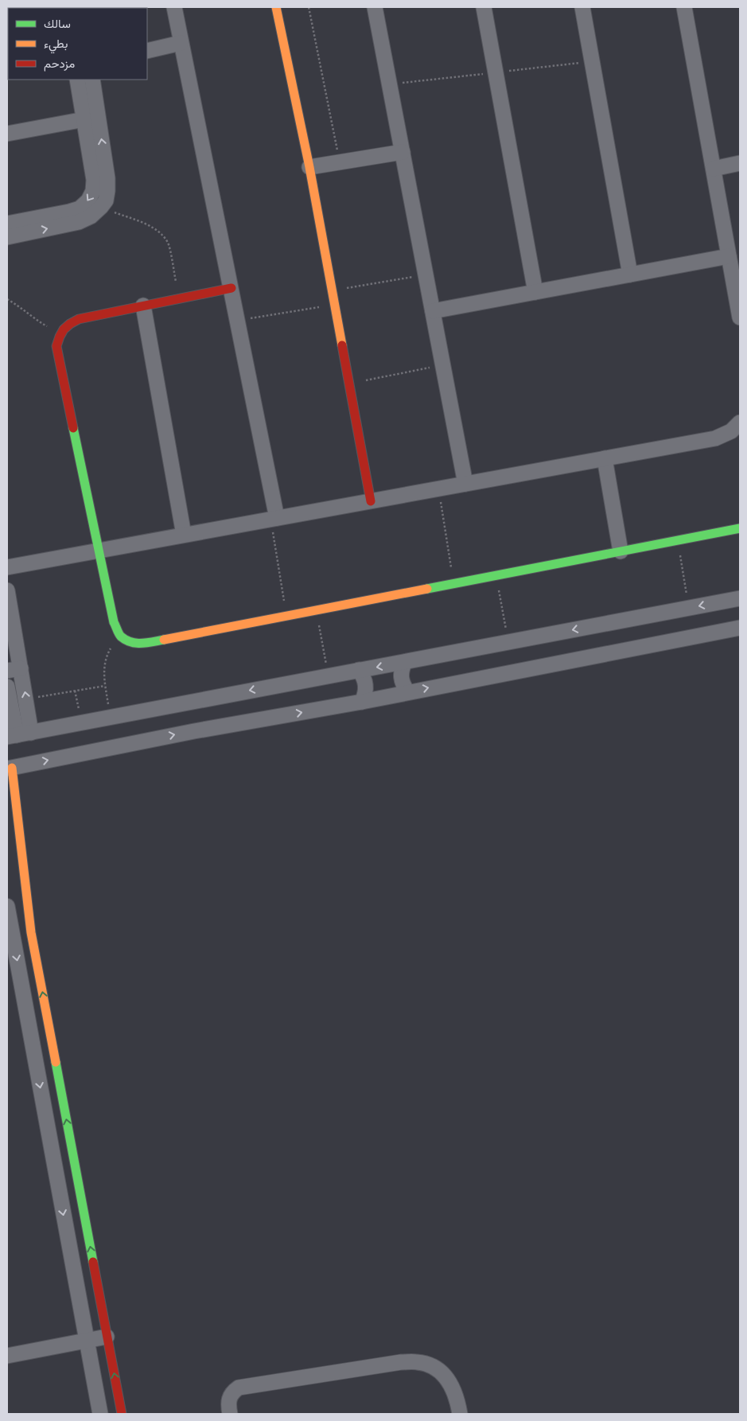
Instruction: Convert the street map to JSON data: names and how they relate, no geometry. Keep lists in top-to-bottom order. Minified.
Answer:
{"legend":["سالك","بطيء","مزدحم"]}
